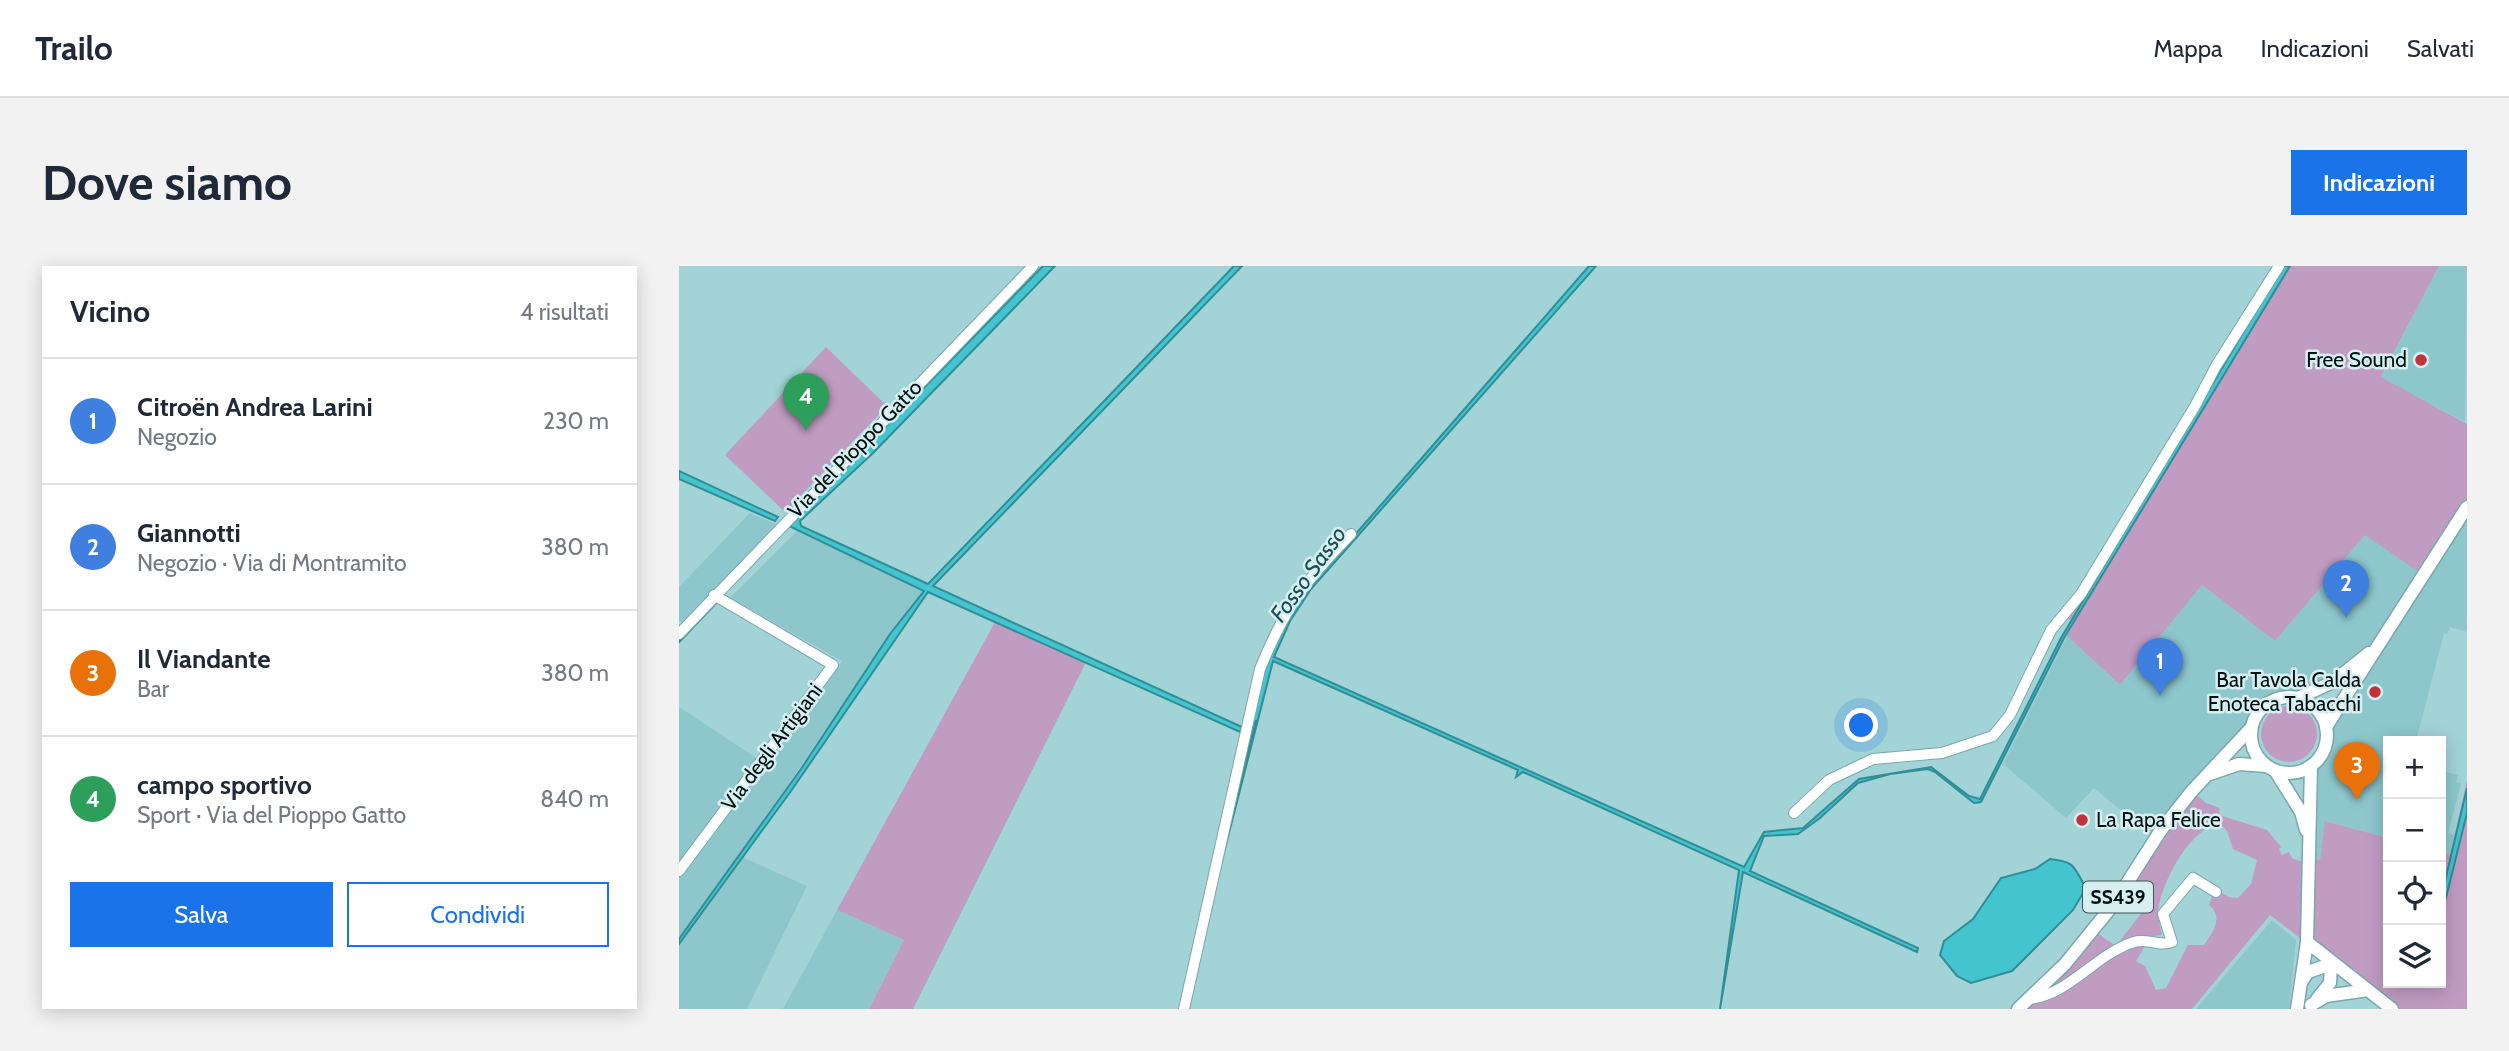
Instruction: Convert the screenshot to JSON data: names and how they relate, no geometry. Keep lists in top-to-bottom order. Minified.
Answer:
{"streets":{"main road":["SS439"],"street":["Via del Pioppo Gatto","Via degli Artigiani"]},"crossings":[["Via del Pioppo Gatto","Via degli Artigiani"]],"water":["Fosso Sasso"],"places":["Free Sound","Bar Tavola Calda Enoteca Tabacchi","La Rapa Felice"],"page":{"header":"Trailo","nav":["Mappa","Indicazioni","Salvati"],"buttons":["Indicazioni",["Salva","Condividi"]],"title":"Dove siamo","heading":["Vicino","4 risultati"],"list":[{"mark":"1","name":"Citroën Andrea Larini","note":"Negozio","value":"230 m"},{"mark":"2","name":"Giannotti","note":"Negozio · Via di Montramito","value":"380 m"},{"mark":"3","name":"Il Viandante","note":"Bar","value":"380 m"},{"mark":"4","name":"campo sportivo","note":"Sport · Via del Pioppo Gatto","value":"840 m"}],"pins":["4","2","1","3"],"map_buttons":["+","−"]}}
